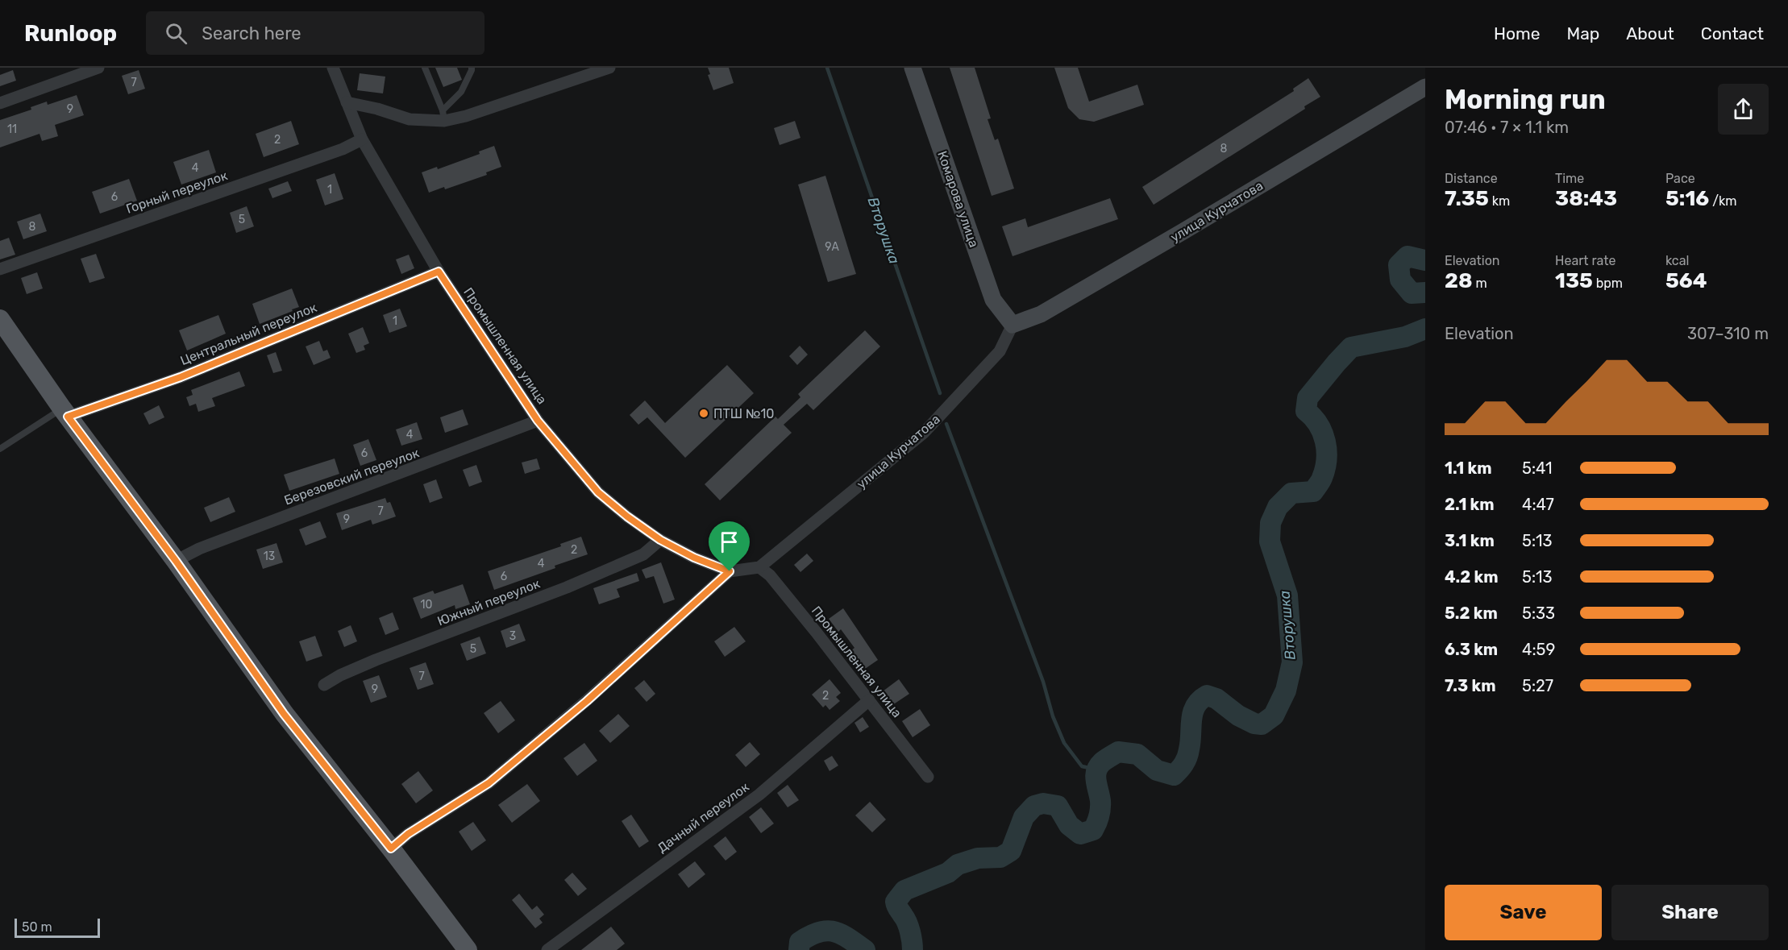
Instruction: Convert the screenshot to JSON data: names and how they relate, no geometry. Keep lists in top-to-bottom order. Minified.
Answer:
{"streets":{"street":["Горный переулок","Комарова улица","улица Курчатова","Центральный переулок","Промышленная улица","Березовский переулок","Южный переулок","Дачный переулок"]},"crossings":[["Горный переулок","Промышленная улица"],["Комарова улица","улица Курчатова"],["улица Курчатова","Промышленная улица"],["Центральный переулок","Промышленная улица"],["Промышленная улица","Березовский переулок"],["Промышленная улица","Южный переулок"],["Промышленная улица","Дачный переулок"]],"water":["Вторушка"],"places":["ПТШ №10"],"house_numbers":["7","9","11","2","8","4","1","6","5","8","9А","1","4","6","7","9","2","13","4","6","10","3","5","7","9","2"],"scale_bar":"50 m","page":{"header":"Runloop","search":"Search here","nav":["Home","Map","About","Contact"],"heading":["Morning run","07:46 · 7 × 1.1 km"],"stats":[["Distance","7.35 km"],["Time","38:43"],["Pace","5:16 /km"],["Elevation","28 m"],["Heart rate","135 bpm"],["kcal","564"]],"chart":["Elevation","307–310 m"],"list":[{"name":"1.1 km","note":"5:41"},{"name":"2.1 km","note":"4:47"},{"name":"3.1 km","note":"5:13"},{"name":"4.2 km","note":"5:13"},{"name":"5.2 km","note":"5:33"},{"name":"6.3 km","note":"4:59"},{"name":"7.3 km","note":"5:27"}],"buttons":["Save","Share"],"scale":"50 m"}}
